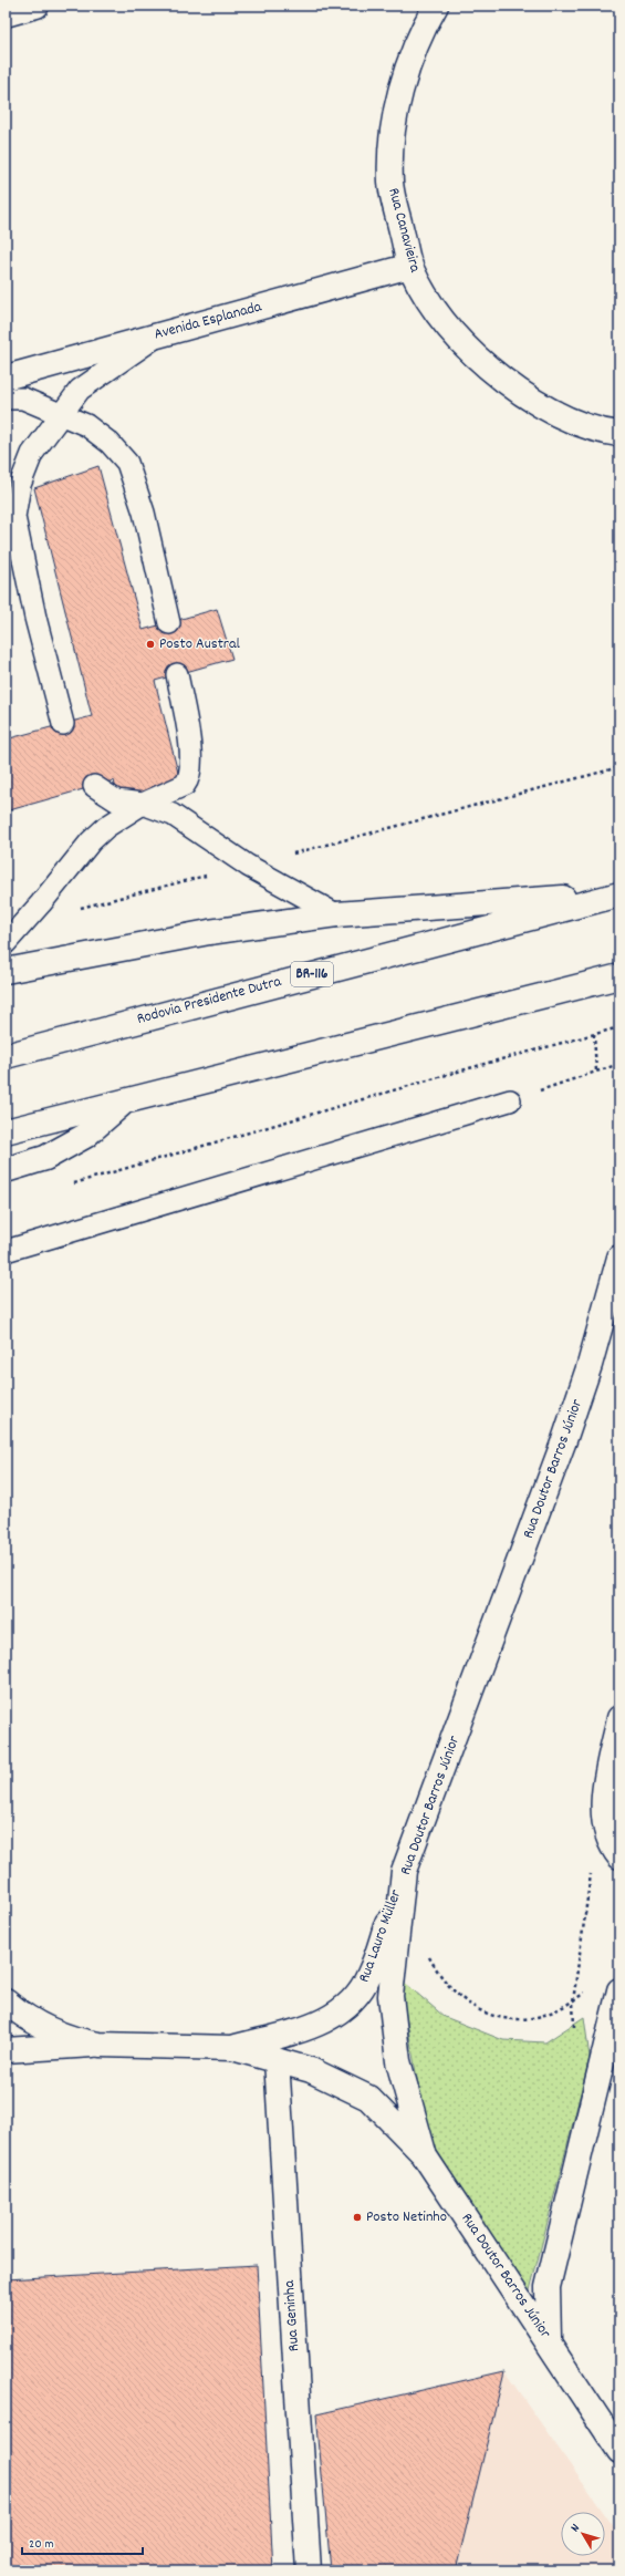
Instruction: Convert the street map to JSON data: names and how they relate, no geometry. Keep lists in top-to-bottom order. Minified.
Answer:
{"streets":{"main road":["Rua Canavieira","Avenida Esplanada","BR-116","Rodovia Presidente Dutra","Rua Doutor Barros Júnior","Rua Lauro Müller","Rua Geninha"]},"crossings":[["Rua Canavieira","Avenida Esplanada"],["Rua Doutor Barros Júnior","Rua Lauro Müller"],["Rua Lauro Müller","Rua Geninha"]],"places":["Posto Austral","Posto Netinho"],"scale_bar":"20 m","north":"top left"}
